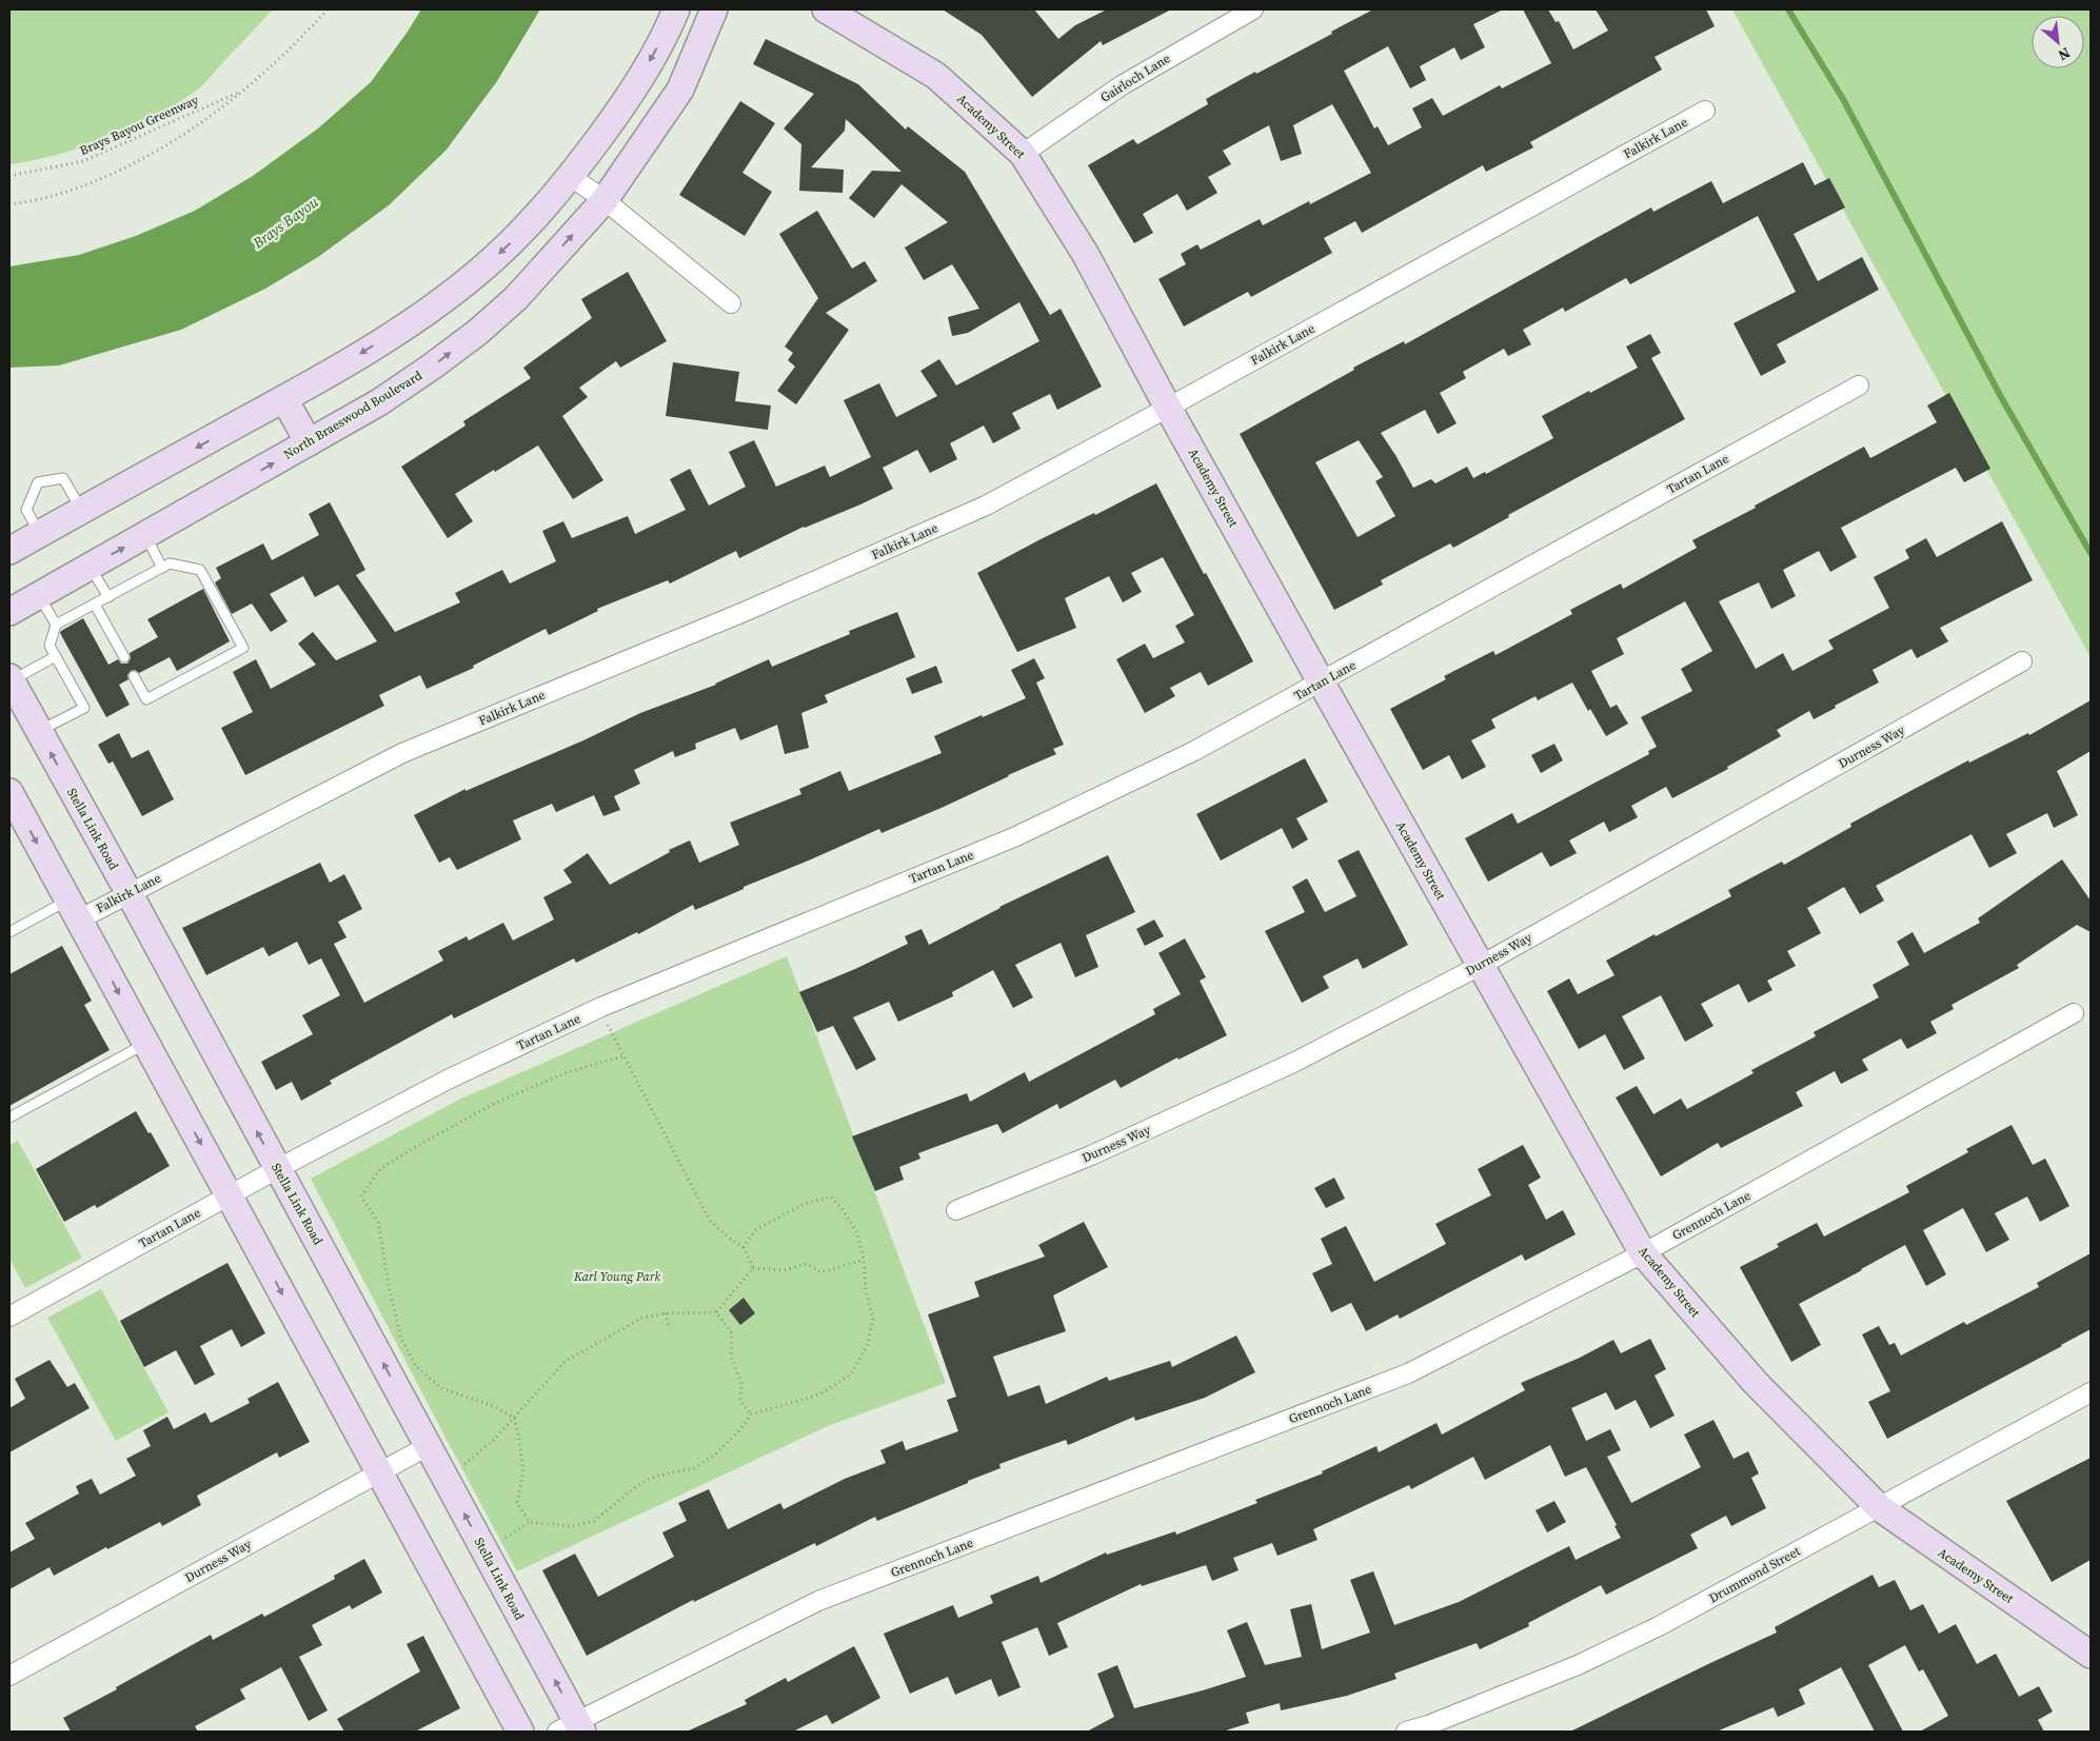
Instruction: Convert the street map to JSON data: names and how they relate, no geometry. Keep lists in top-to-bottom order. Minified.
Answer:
{"streets":{"main road":["Academy Street","North Braeswood Boulevard","Stella Link Road"],"street":["Gairloch Lane","Falkirk Lane","Tartan Lane","Durness Way","Grennoch Lane","Drummond Street"],"path":["Brays Bayou Greenway"]},"crossings":[["Gairloch Lane","Academy Street"],["Academy Street","Falkirk Lane"],["Academy Street","Tartan Lane"],["Academy Street","Durness Way"],["Academy Street","Grennoch Lane"],["Academy Street","Drummond Street"],["Falkirk Lane","Stella Link Road"],["Tartan Lane","Stella Link Road"],["Durness Way","Stella Link Road"],["Stella Link Road","Grennoch Lane"]],"water":["Brays Bayou"],"parks":["Karl Young Park"],"north":"bottom right"}
